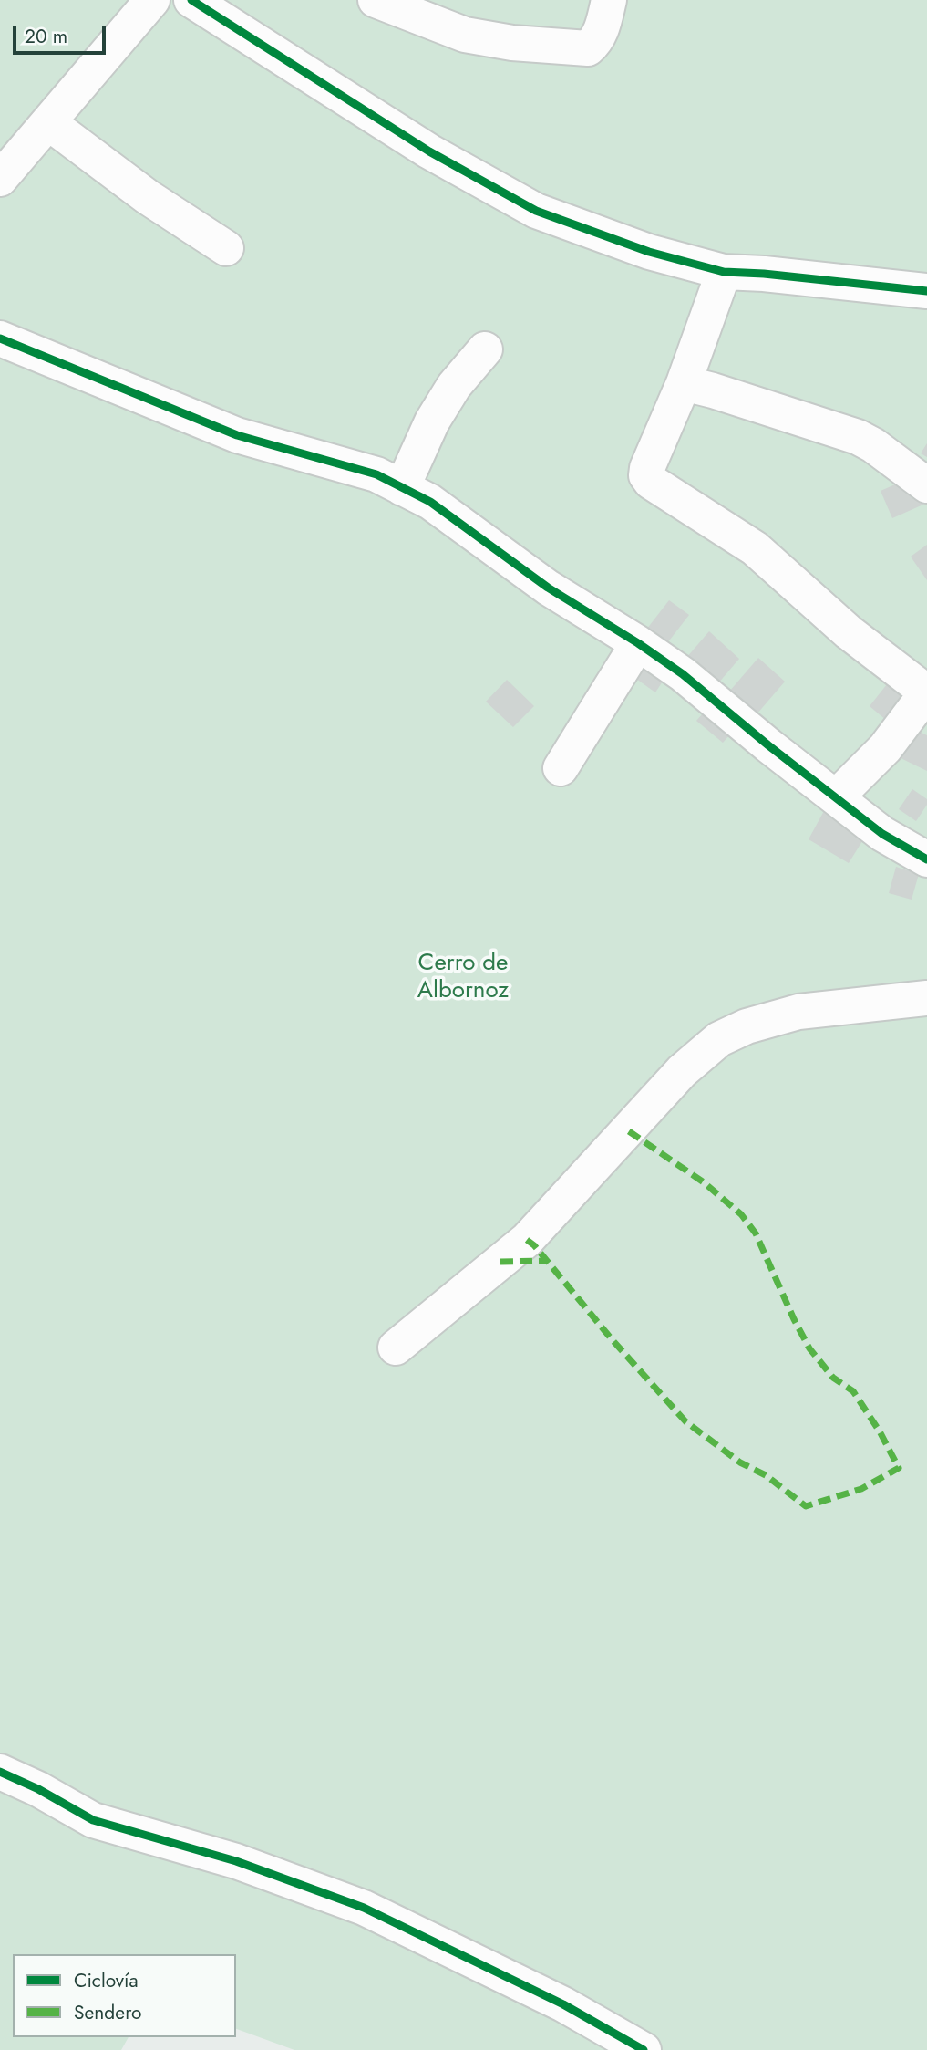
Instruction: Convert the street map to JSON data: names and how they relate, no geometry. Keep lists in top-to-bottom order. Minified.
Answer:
{"parks":["Cerro de Albornoz"],"legend":["Ciclovía","Sendero"],"scale_bar":"20 m"}
